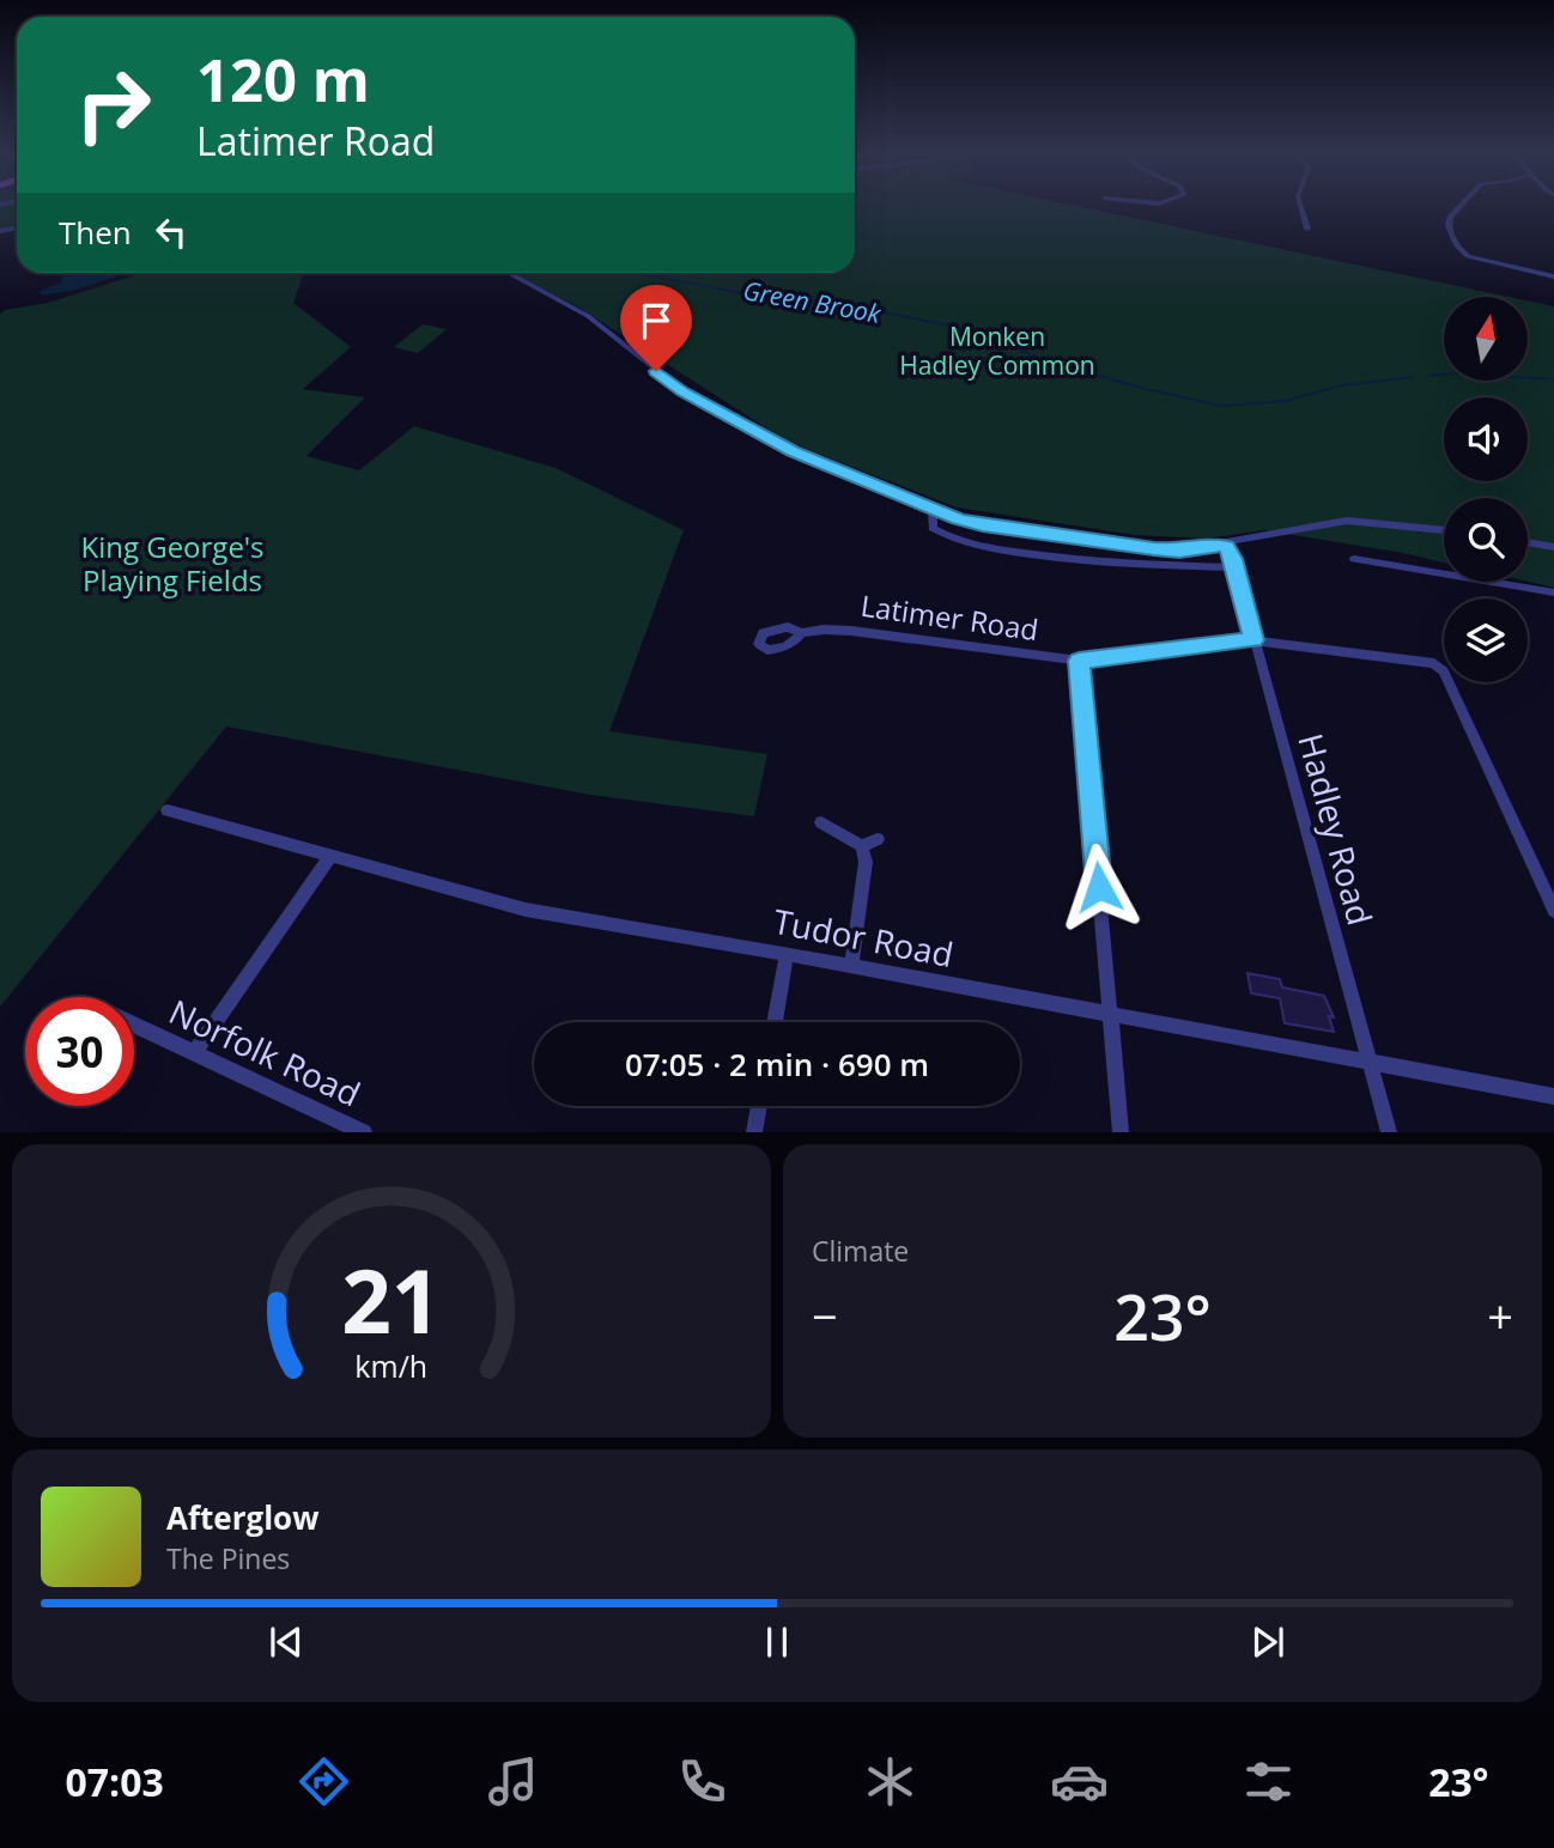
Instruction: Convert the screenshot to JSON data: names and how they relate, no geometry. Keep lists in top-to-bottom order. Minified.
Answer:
{"streets":{"street":["Latimer Road","Hadley Road","Tudor Road","Norfolk Road"]},"crossings":[["Latimer Road","Hadley Road"],["Hadley Road","Tudor Road"]],"water":["Green Brook"],"parks":["Monken Hadley Common","King George's Playing Fields"],"north":"top","page":{"turn":["120 m","Latimer Road"],"then":"Then","limit":"30","trip":"07:05 · 2 min · 690 m","tile":"Climate","heat":["−","23°","+"],"song":["Afterglow","The Pines"],"tabs":["07:03","23°"],"gauge":["21","km/h"]}}
